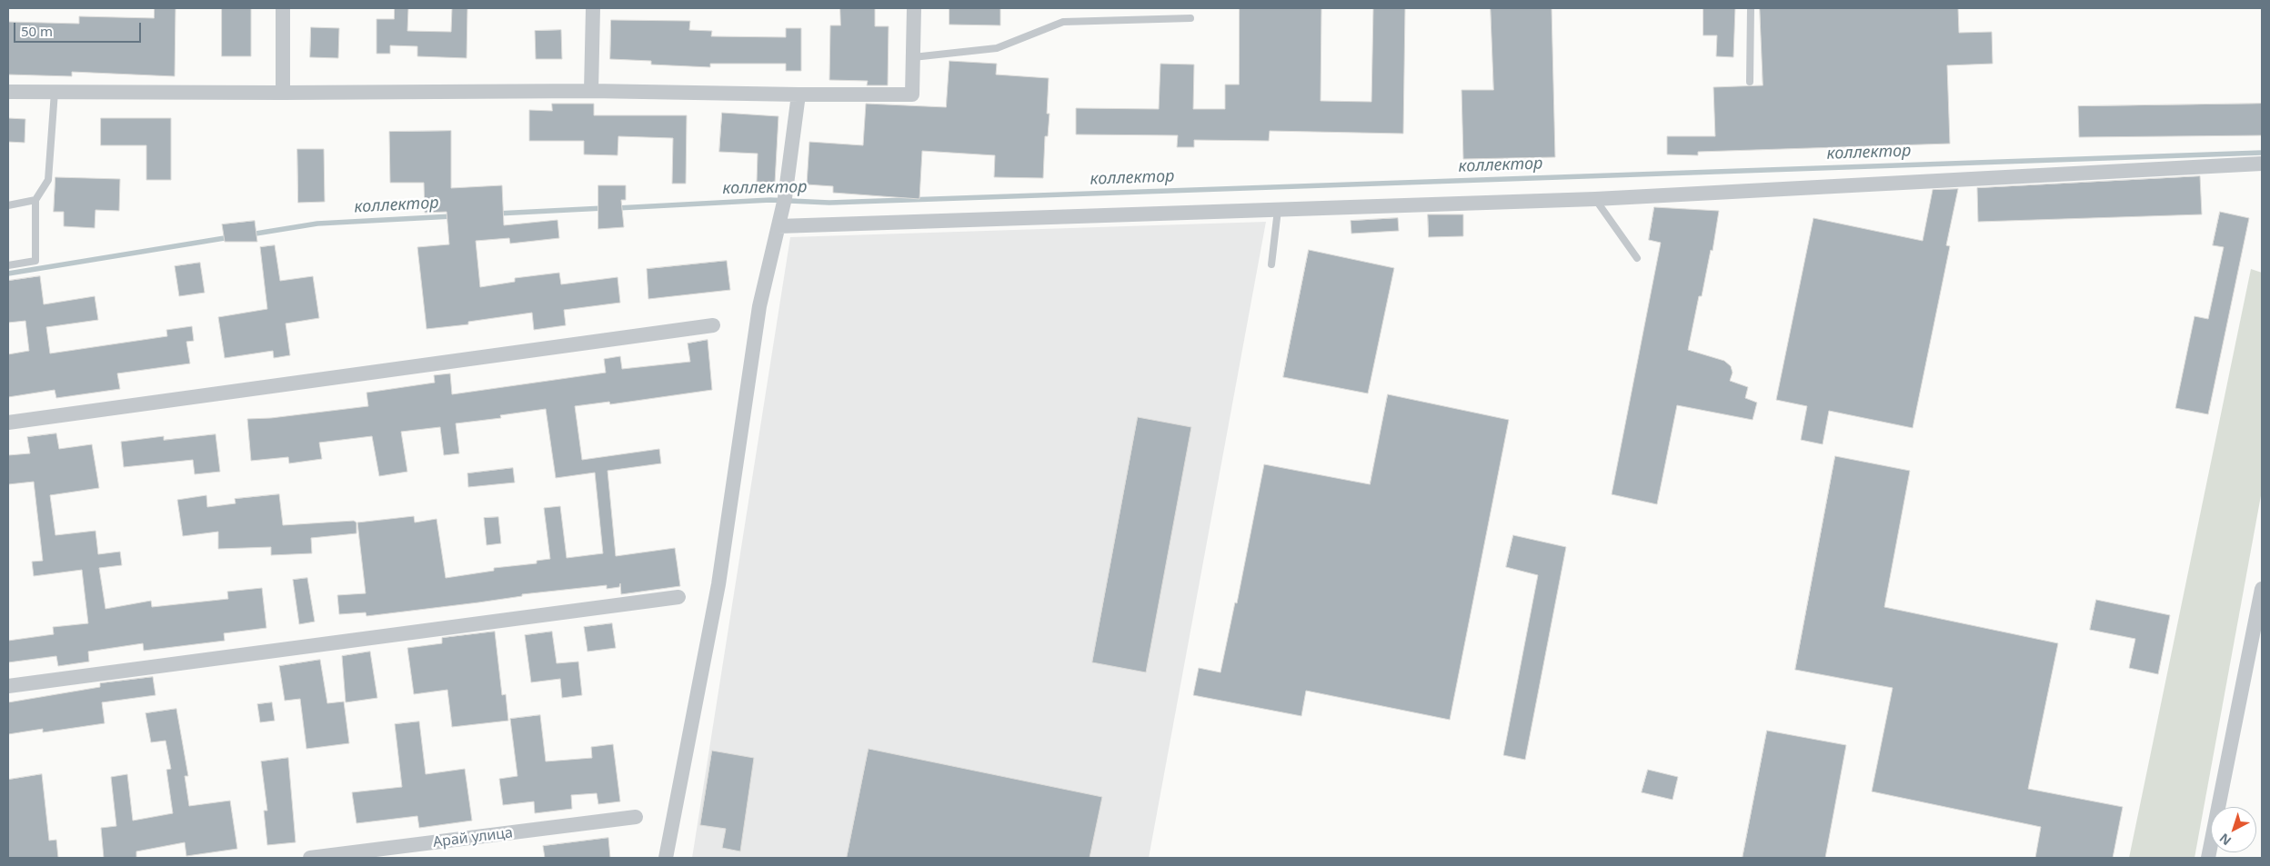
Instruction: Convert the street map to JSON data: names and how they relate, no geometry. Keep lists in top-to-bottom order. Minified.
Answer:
{"streets":{"street":["Арай улица"]},"water":["коллектор"],"scale_bar":"50 m","north":"bottom left"}
